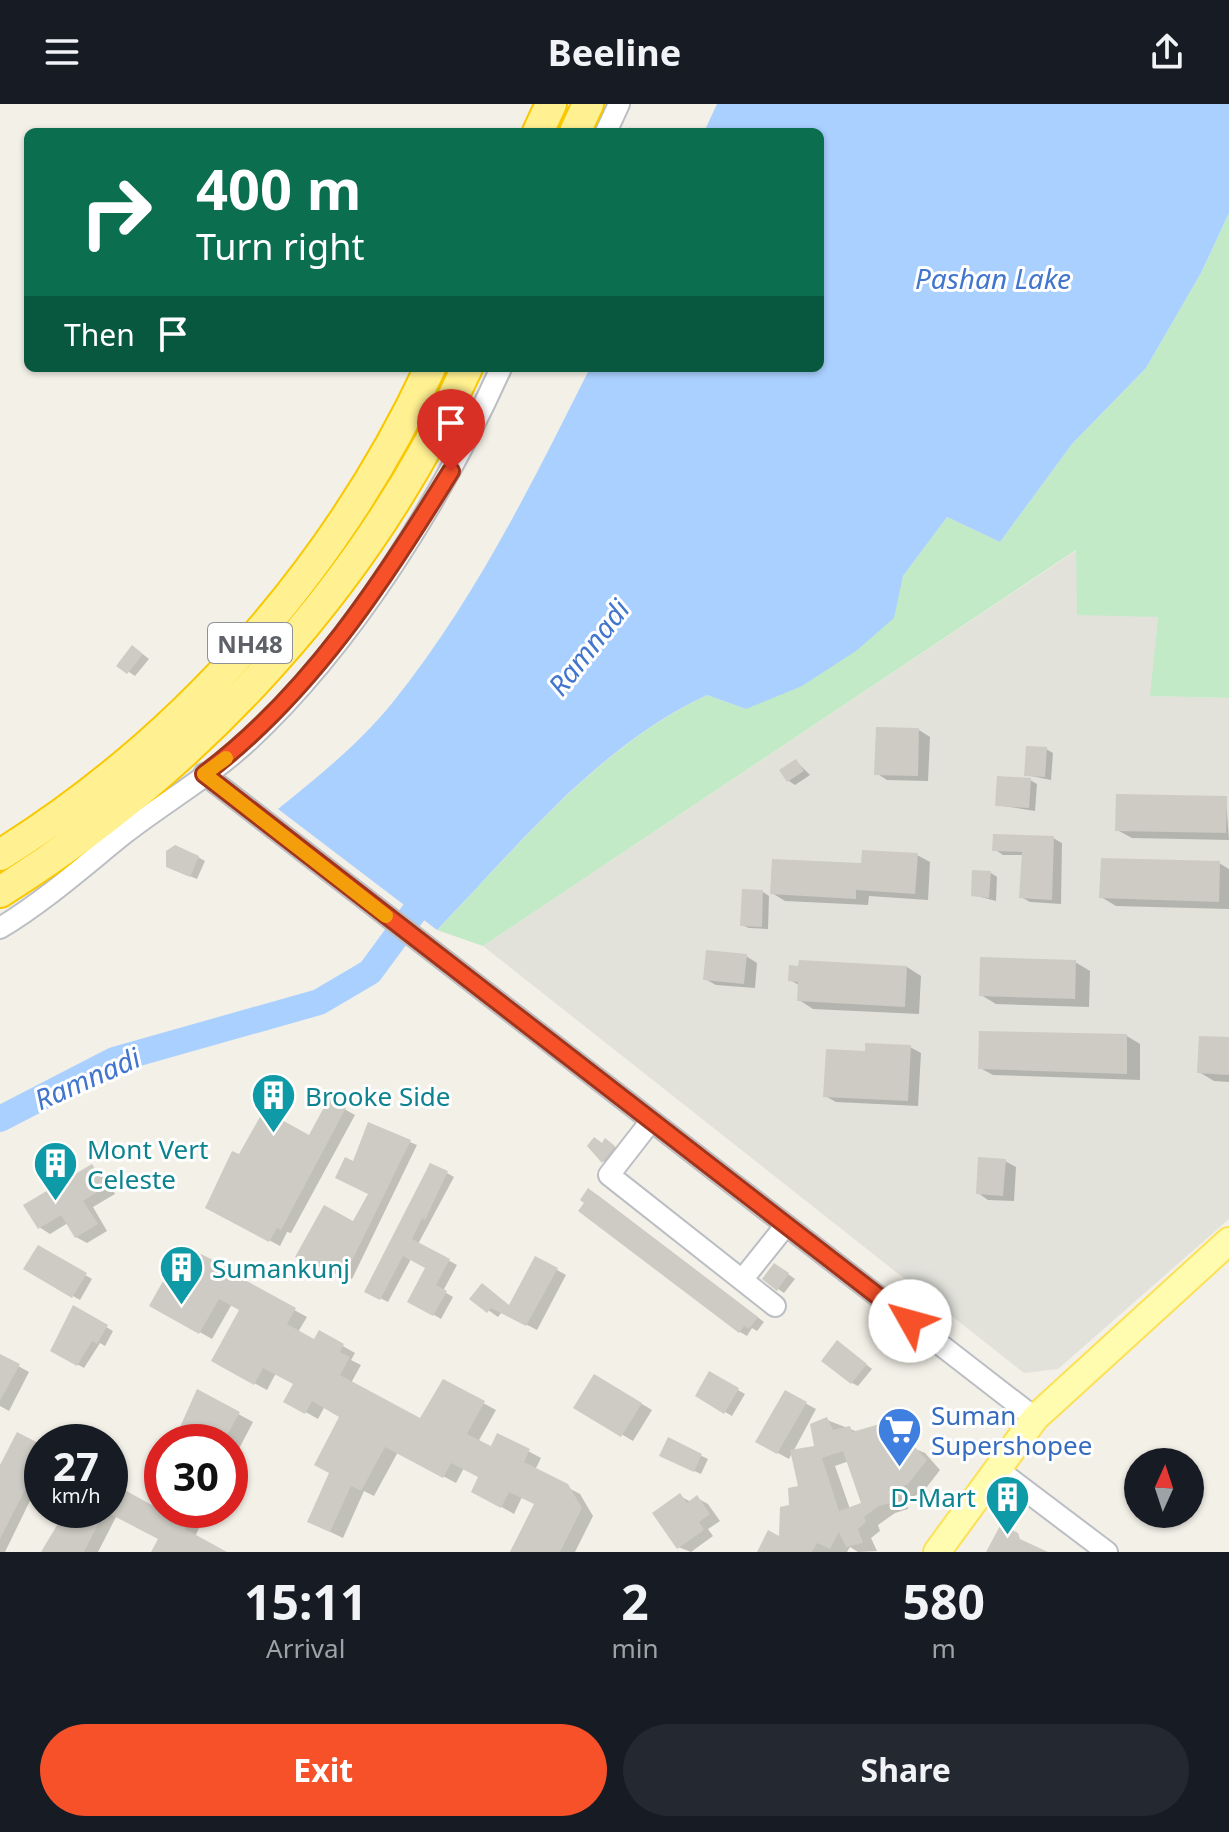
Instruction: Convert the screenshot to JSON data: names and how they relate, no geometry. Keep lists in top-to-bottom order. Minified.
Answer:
{"streets":{"highway":["NH48"]},"water":["Pashan Lake","Ramnadi"],"places":{"building":["Brooke Side","Mont Vert Celeste","Sumankunj","D-Mart"],"supermarket":["Suman Supershopee"]},"north":"top","page":{"header":"Beeline","turn":["400 m","Turn right"],"then":"Then","speed":"27 km/h","limit":"30","eta":["15:11","Arrival","2","min","580","m"],"buttons":["Exit","Share"]}}
